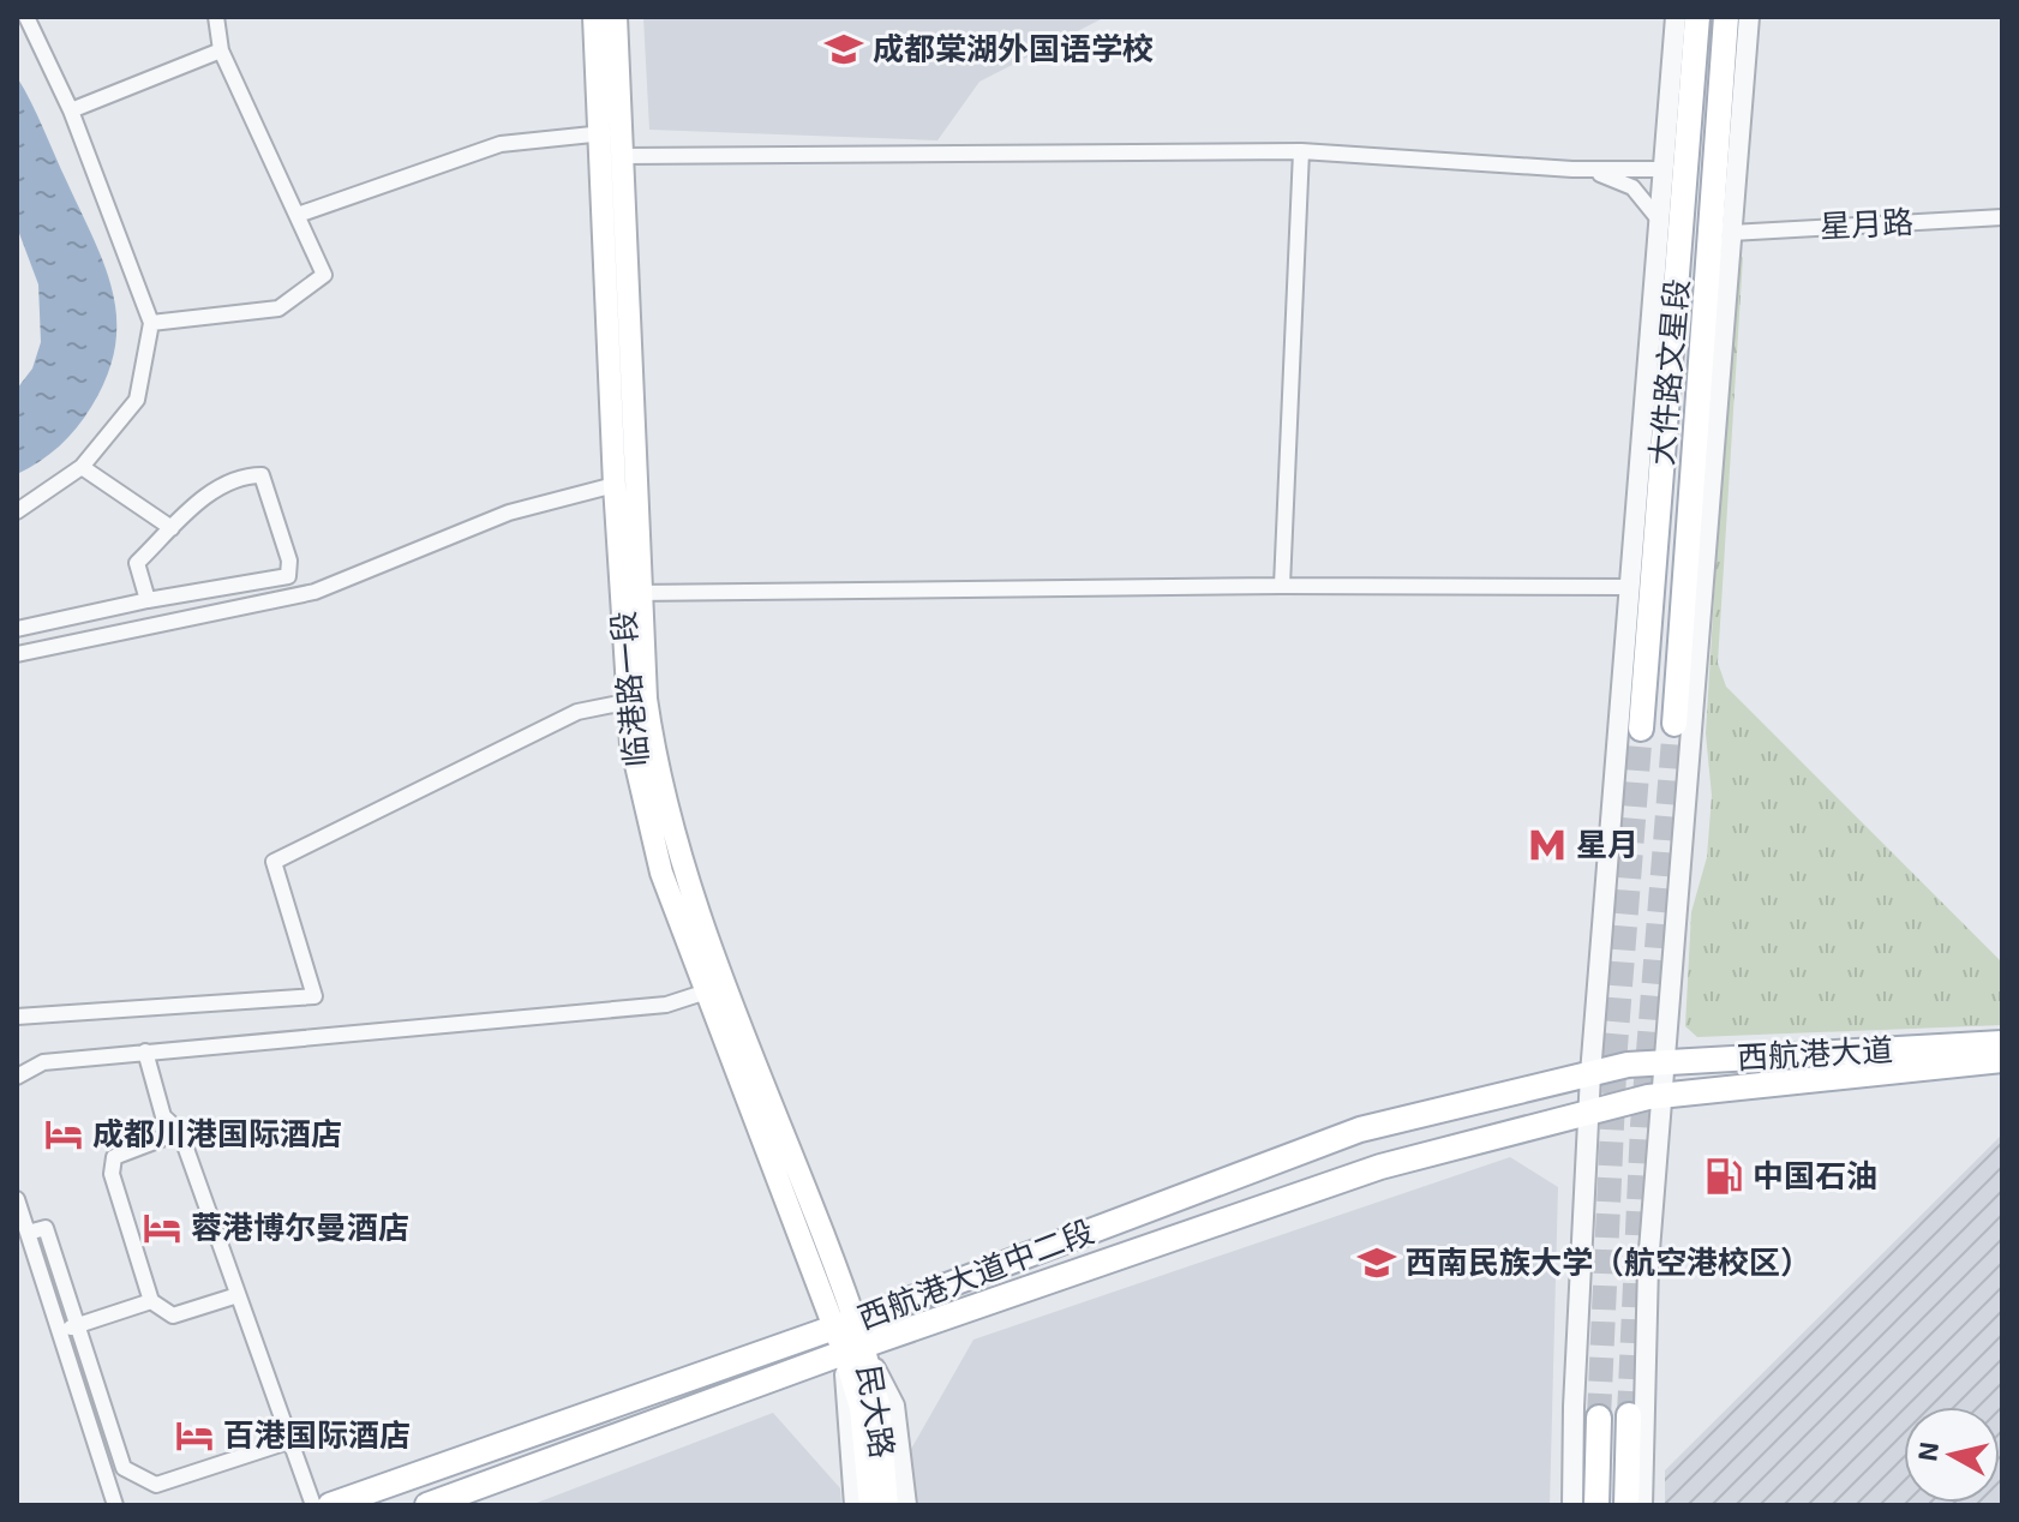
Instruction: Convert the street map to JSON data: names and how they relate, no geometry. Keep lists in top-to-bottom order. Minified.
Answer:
{"streets":{"main road":["大件路文星段","临港路一段","西航港大道","西航港大道中二段","民大路"],"street":["星月路"]},"crossings":[["临港路一段","西航港大道中二段"],["临港路一段","民大路"],["西航港大道","西航港大道中二段"],["西航港大道中二段","民大路"]],"places":{"school or university":["成都棠湖外国语学校","西南民族大学（航空港校区）"],"metro station":["星月"],"hotel":["成都川港国际酒店","蓉港博尔曼酒店","百港国际酒店"],"fuel station":["中国石油"]},"north":"left"}
